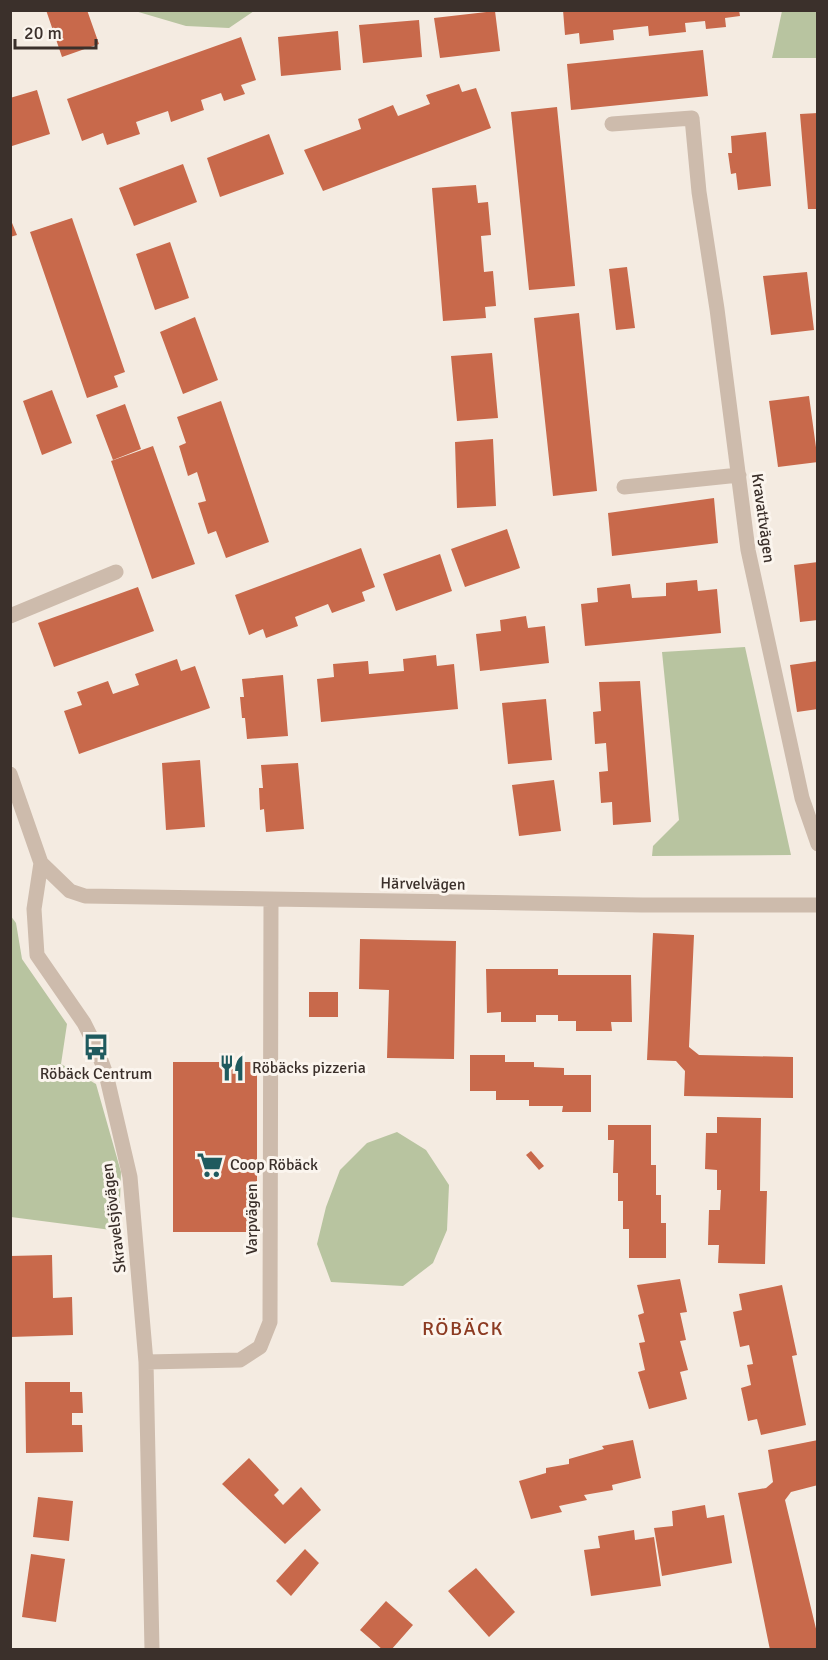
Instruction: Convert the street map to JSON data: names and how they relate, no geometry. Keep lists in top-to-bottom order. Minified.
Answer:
{"streets":{"street":["Kravattvägen","Härvelvägen","Skravelsjövägen","Varpvägen"]},"crossings":[["Härvelvägen","Skravelsjövägen"],["Härvelvägen","Varpvägen"],["Skravelsjövägen","Varpvägen"]],"districts":["RÖBÄCK"],"places":{"bus stop":["Röbäck Centrum"],"restaurant":["Röbäcks pizzeria"],"supermarket":["Coop Röbäck"]},"scale_bar":"20 m"}
